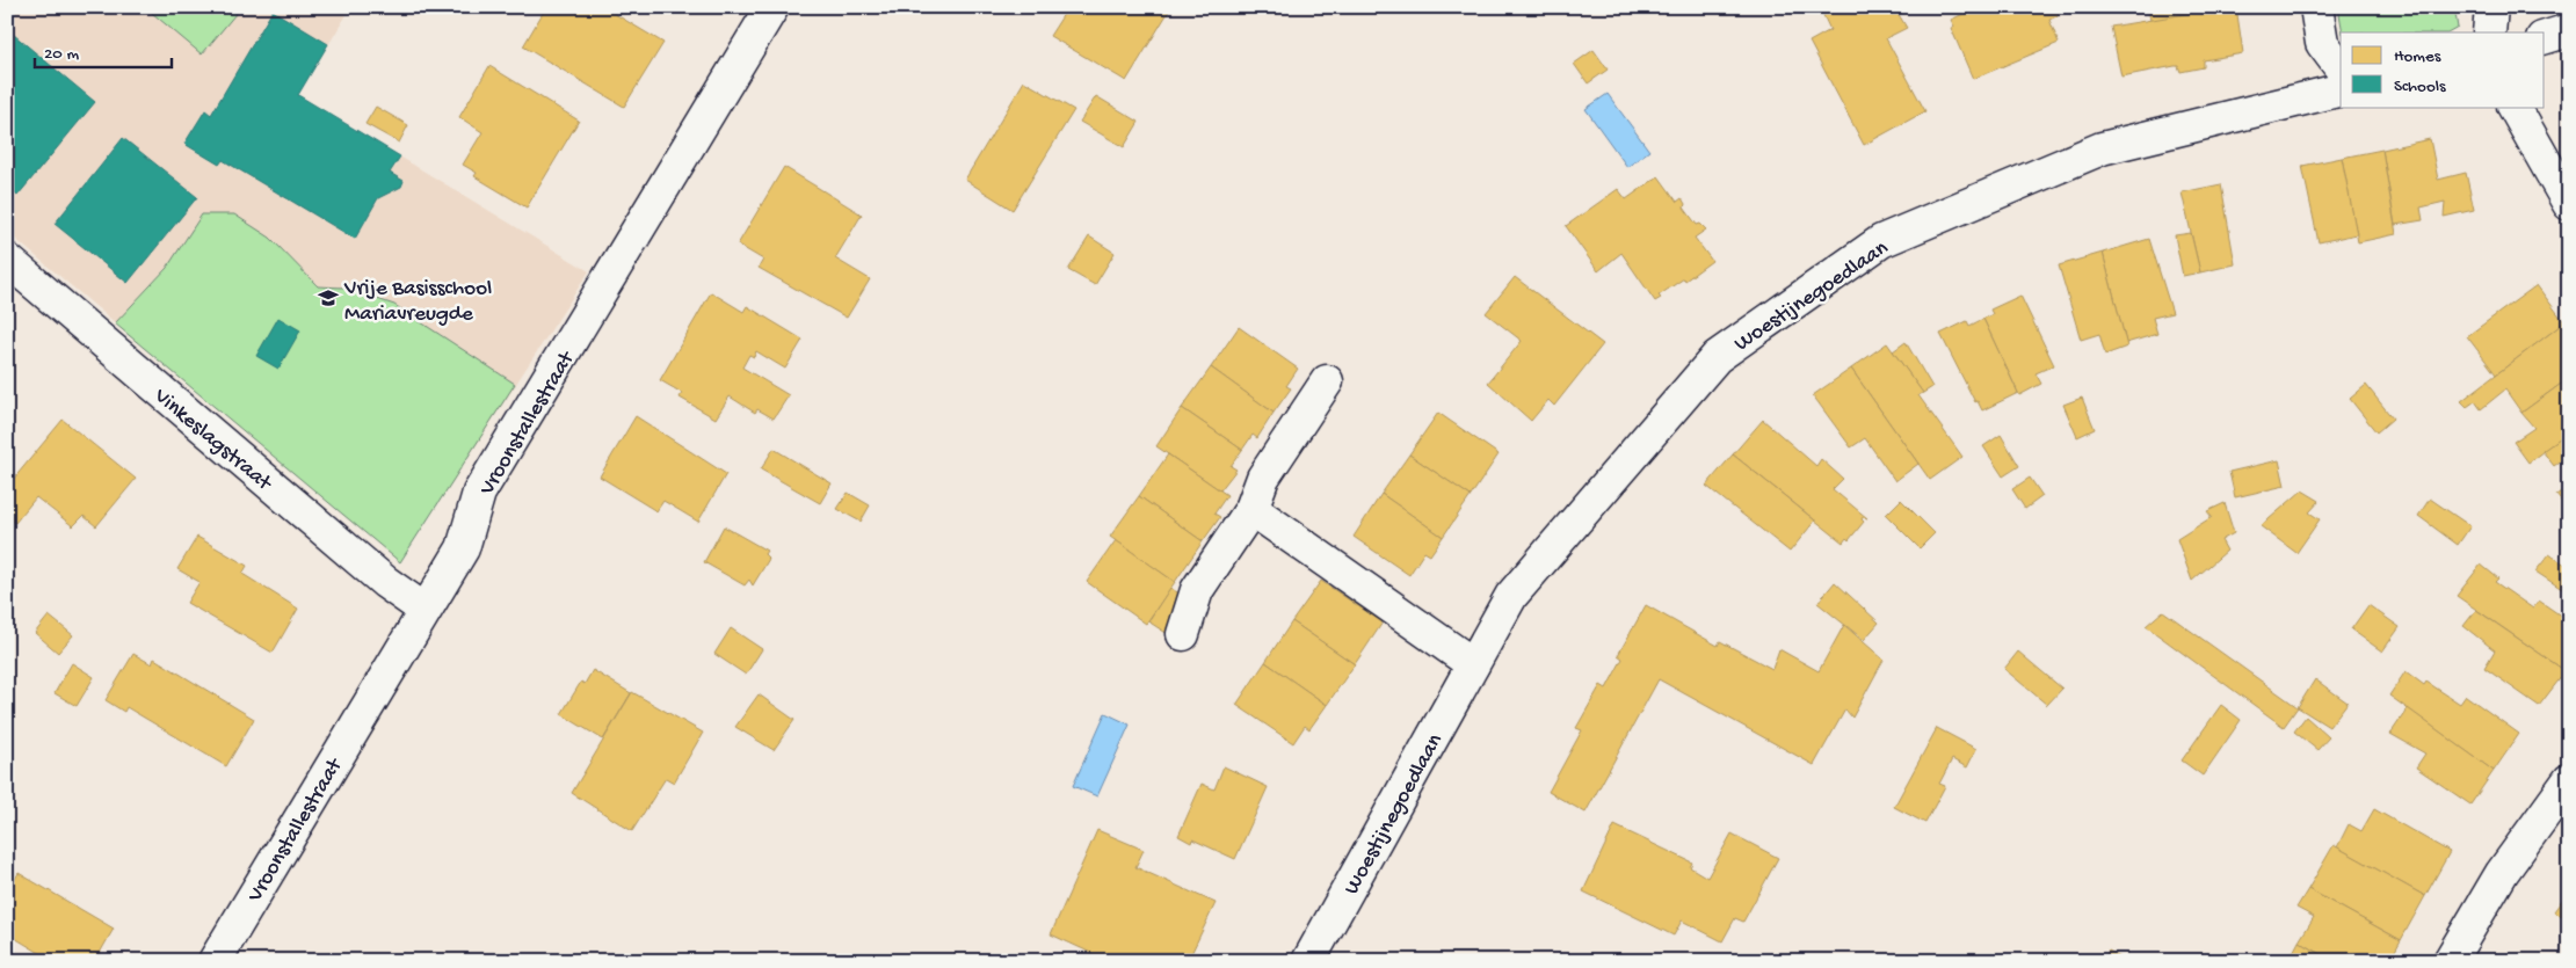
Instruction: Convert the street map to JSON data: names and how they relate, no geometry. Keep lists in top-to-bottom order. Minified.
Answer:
{"streets":{"street":["Woestijnegoedlaan","Vroonstallestraat","Vinkeslagstraat"]},"crossings":[["Vroonstallestraat","Vinkeslagstraat"]],"places":{"school or university":["Vrije Basisschool Mariavreugde"]},"legend":["Homes","Schools"],"scale_bar":"20 m"}
